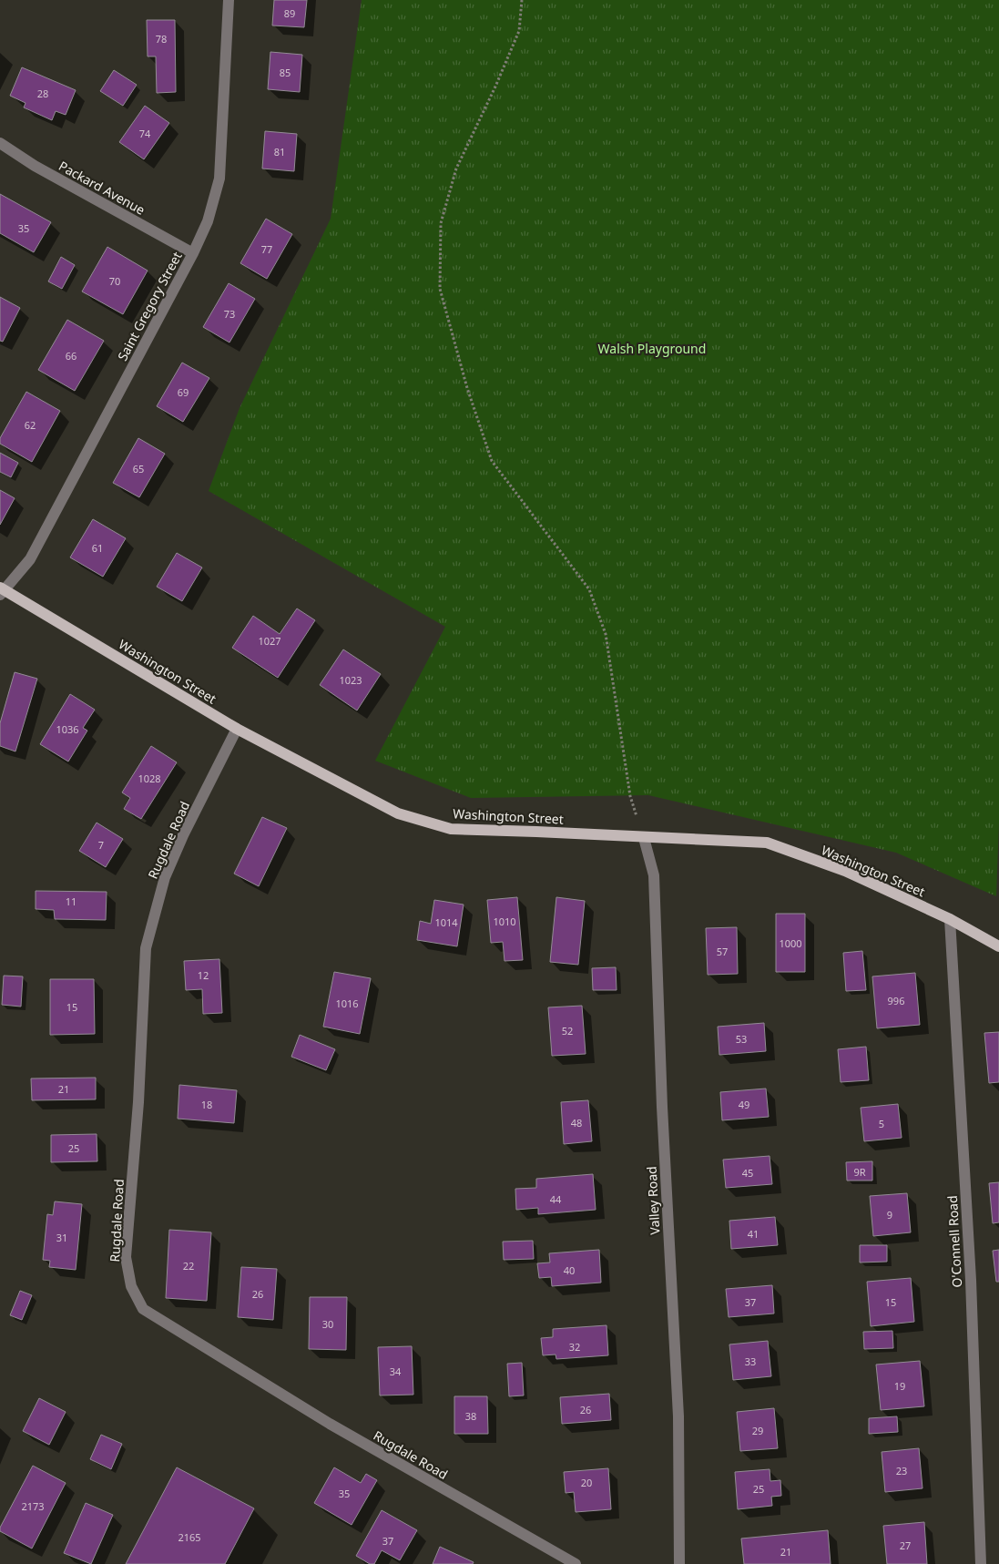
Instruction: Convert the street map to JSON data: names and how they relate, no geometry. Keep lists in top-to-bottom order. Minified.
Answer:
{"streets":{"main road":["Washington Street"],"street":["Packard Avenue","Saint Gregory Street","Rugdale Road","Valley Road","O'Connell Road"]},"crossings":[["Packard Avenue","Saint Gregory Street"],["Saint Gregory Street","Washington Street"],["Washington Street","Rugdale Road"],["Washington Street","Valley Road"],["Washington Street","O'Connell Road"]],"parks":["Walsh Playground"],"house_numbers":["89","78","85","28","74","81","35","77","70","73","66","69","62","65","61","1027","1023","1036","1028","7","11","1010","1014","1000","57","12","996","1016","15","52","53","21","18","49","48","5","25","9R","45","44","9","41","31","22","40","26","37","15","30","32","33","34","19","26","38","29","23","20","25","35","2173","2165","37","27","21"]}
